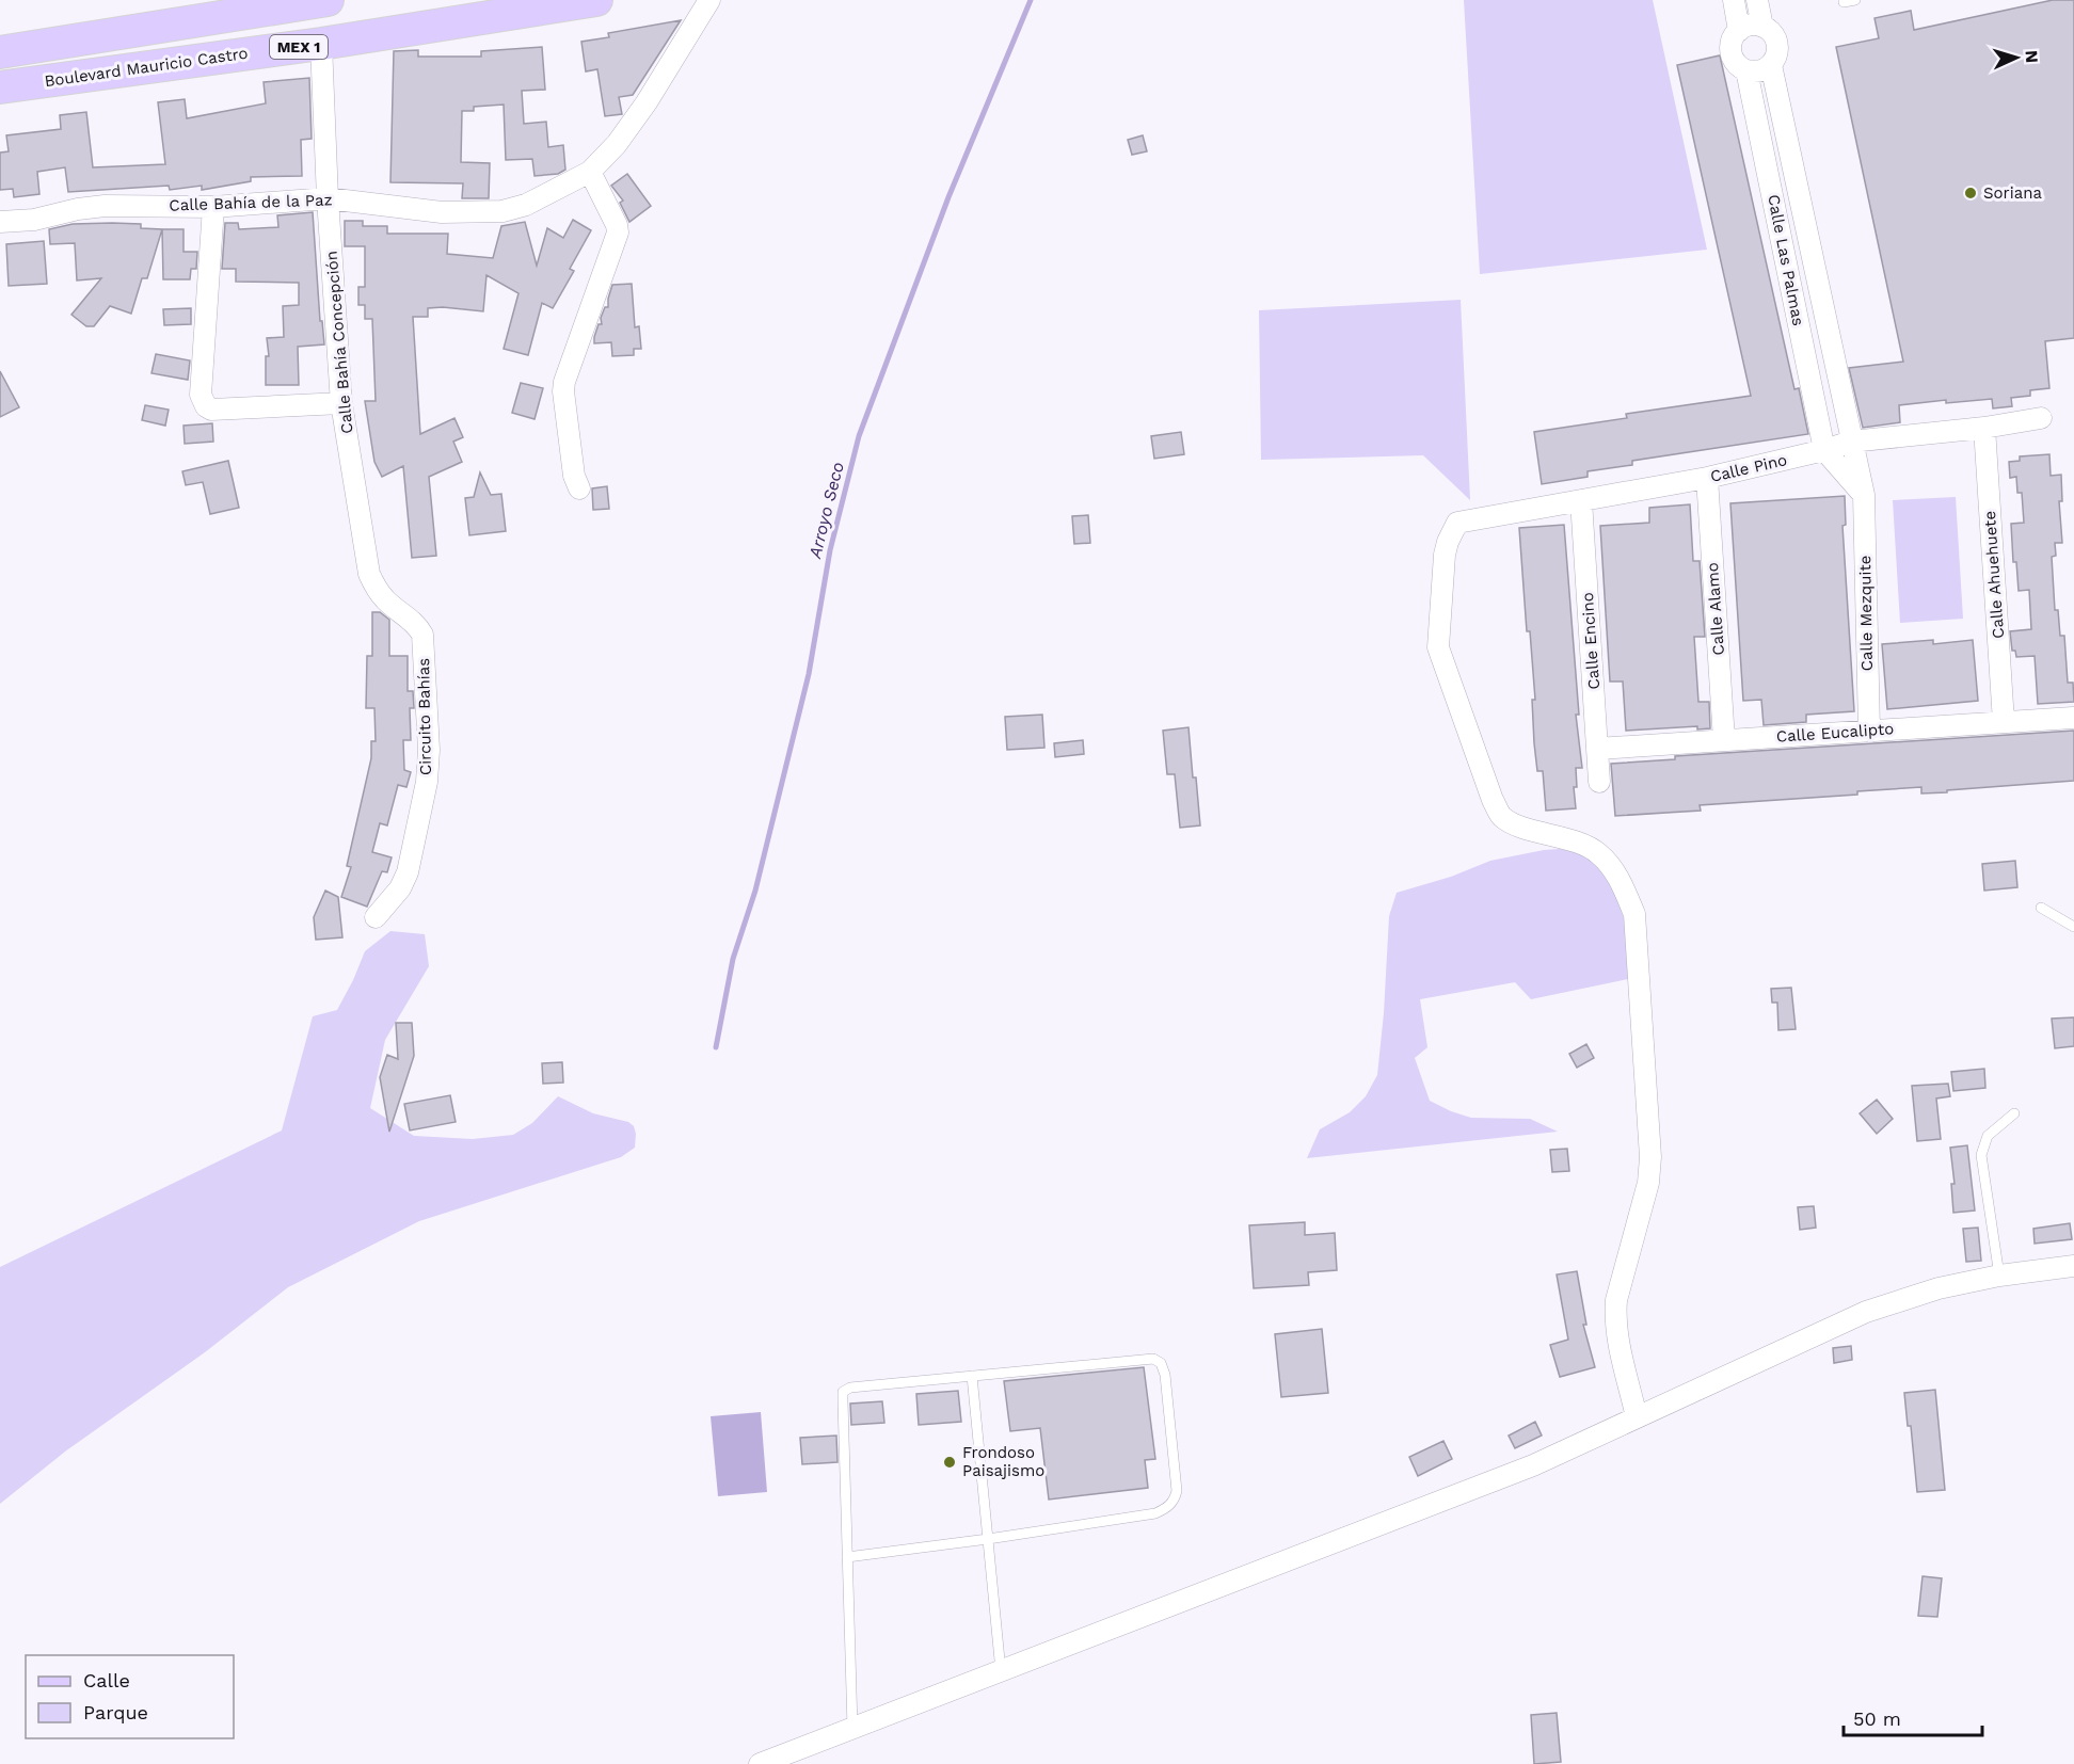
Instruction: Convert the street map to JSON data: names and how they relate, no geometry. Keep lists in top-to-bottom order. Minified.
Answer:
{"streets":{"main road":["MEX 1","Boulevard Mauricio Castro"],"street":["Calle Bahía de la Paz","Calle Las Palmas","Calle Bahía Concepción","Calle Pino","Calle Ahuehuete","Calle Alamo","Calle Mezquite","Calle Encino","Circuito Bahías","Calle Eucalipto"]},"crossings":[["Boulevard Mauricio Castro","Calle Bahía Concepción"],["Calle Bahía de la Paz","Calle Bahía Concepción"],["Calle Las Palmas","Calle Pino"],["Calle Las Palmas","Calle Mezquite"],["Calle Bahía Concepción","Circuito Bahías"],["Calle Pino","Calle Ahuehuete"],["Calle Pino","Calle Alamo"],["Calle Pino","Calle Mezquite"],["Calle Pino","Calle Encino"],["Calle Ahuehuete","Calle Eucalipto"],["Calle Alamo","Calle Eucalipto"],["Calle Mezquite","Calle Eucalipto"],["Calle Encino","Calle Eucalipto"]],"water":["Arroyo Seco"],"places":["Soriana","Frondoso Paisajismo"],"legend":["Calle","Parque"],"scale_bar":"50 m","north":"right"}
